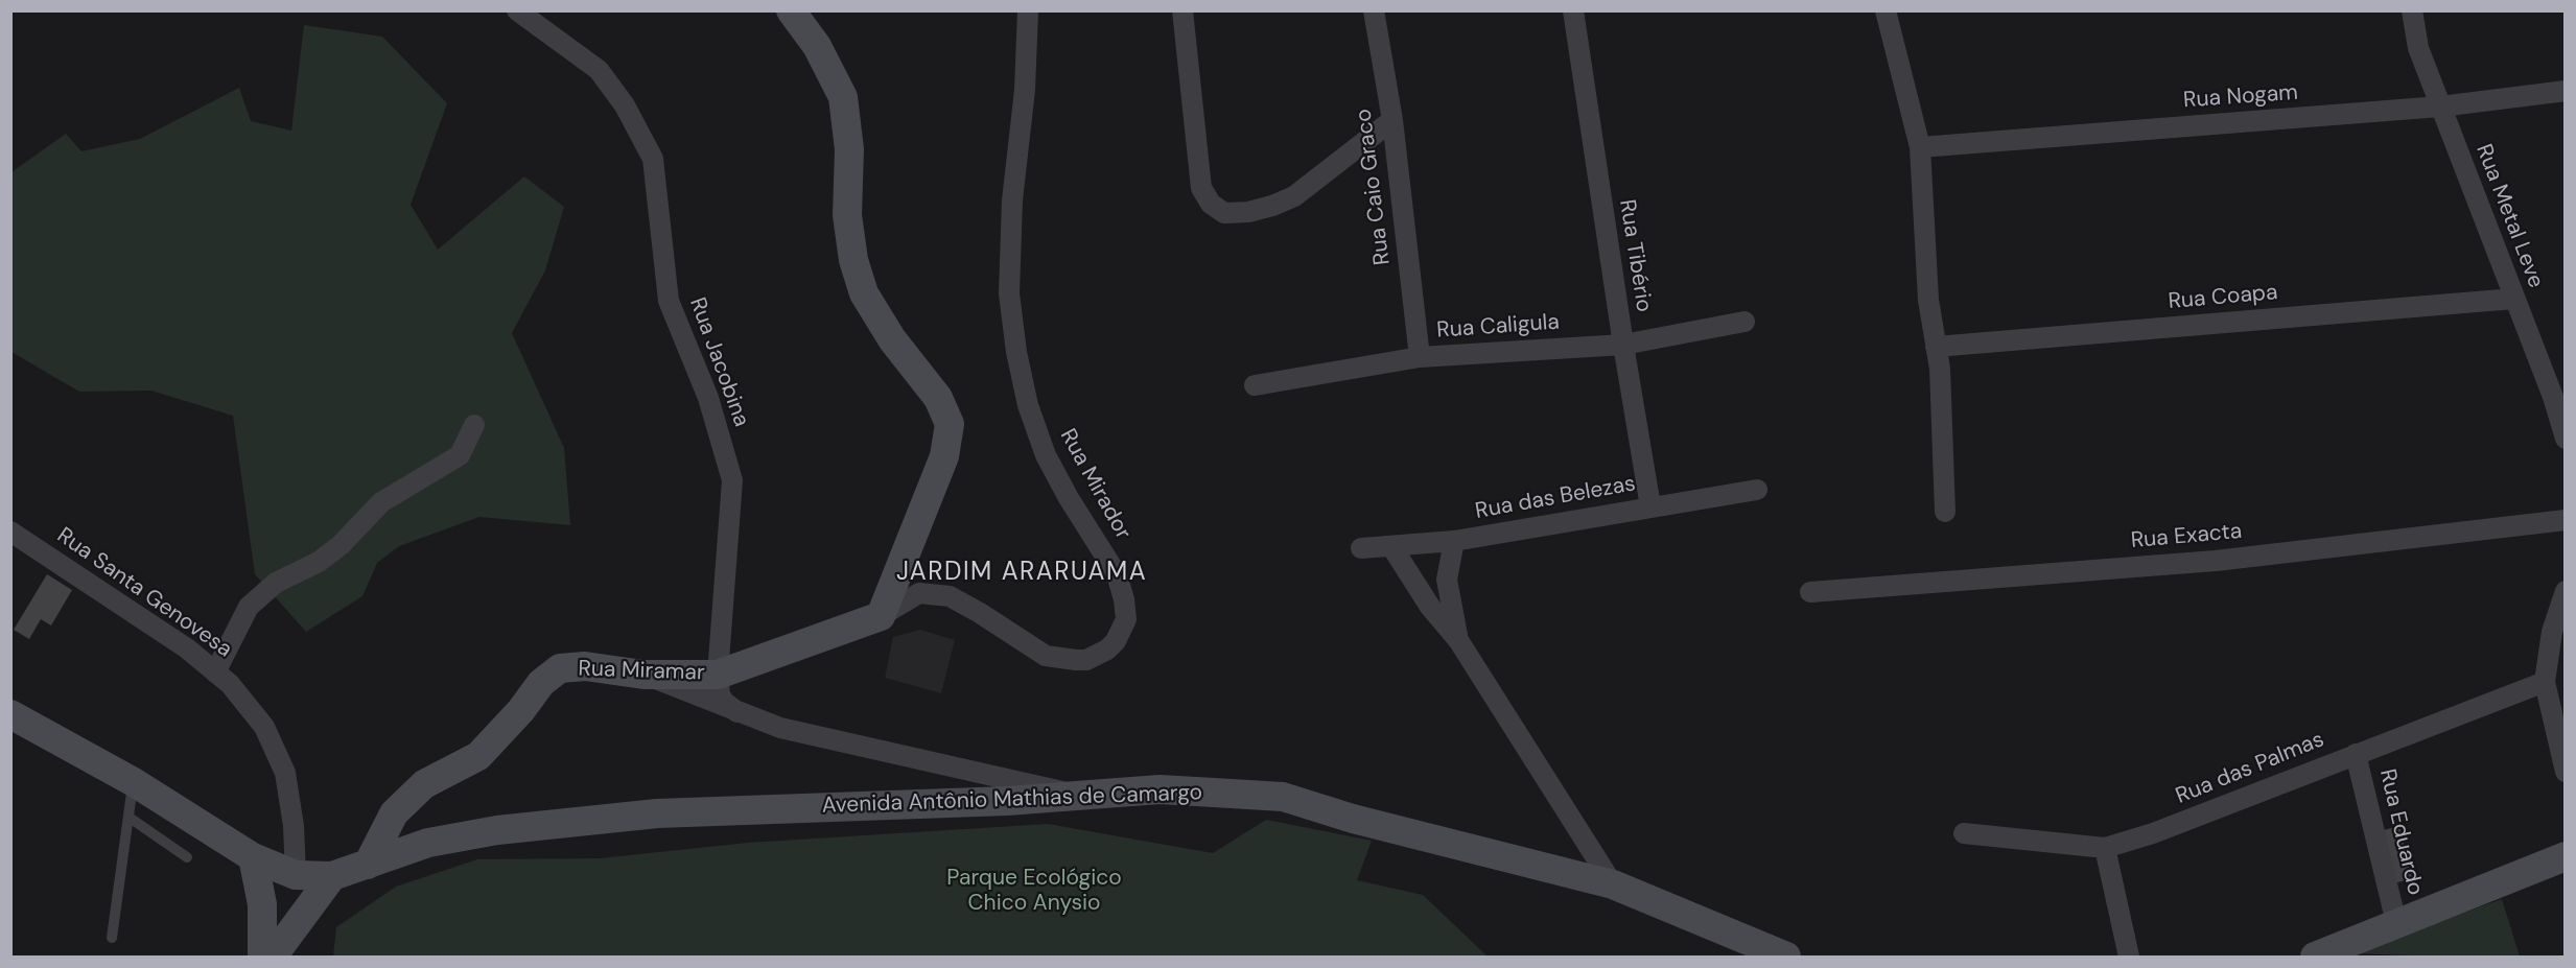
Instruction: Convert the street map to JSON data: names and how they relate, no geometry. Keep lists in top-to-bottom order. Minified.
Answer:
{"streets":{"street":["Rua Nogam","Rua Caio Graco","Rua Metal Leve","Rua Tibério","Rua Coapa","Rua Caligula","Rua Jacobina","Rua Mirador","Rua das Belezas","Rua Exacta","Rua Santa Genovesa","Rua Miramar","Rua das Palmas","Avenida Antônio Mathias de Camargo","Rua Eduardo"]},"crossings":[["Rua Nogam","Rua Metal Leve"],["Rua Caio Graco","Rua Caligula"],["Rua Metal Leve","Rua Coapa"],["Rua Tibério","Rua Caligula"],["Rua Tibério","Rua das Belezas"],["Rua Jacobina","Rua Miramar"],["Rua Mirador","Rua Miramar"],["Rua Santa Genovesa","Avenida Antônio Mathias de Camargo"],["Rua Miramar","Avenida Antônio Mathias de Camargo"],["Rua das Palmas","Rua Eduardo"]],"districts":["JARDIM ARARUAMA"],"parks":["Parque Ecológico Chico Anysio"]}
